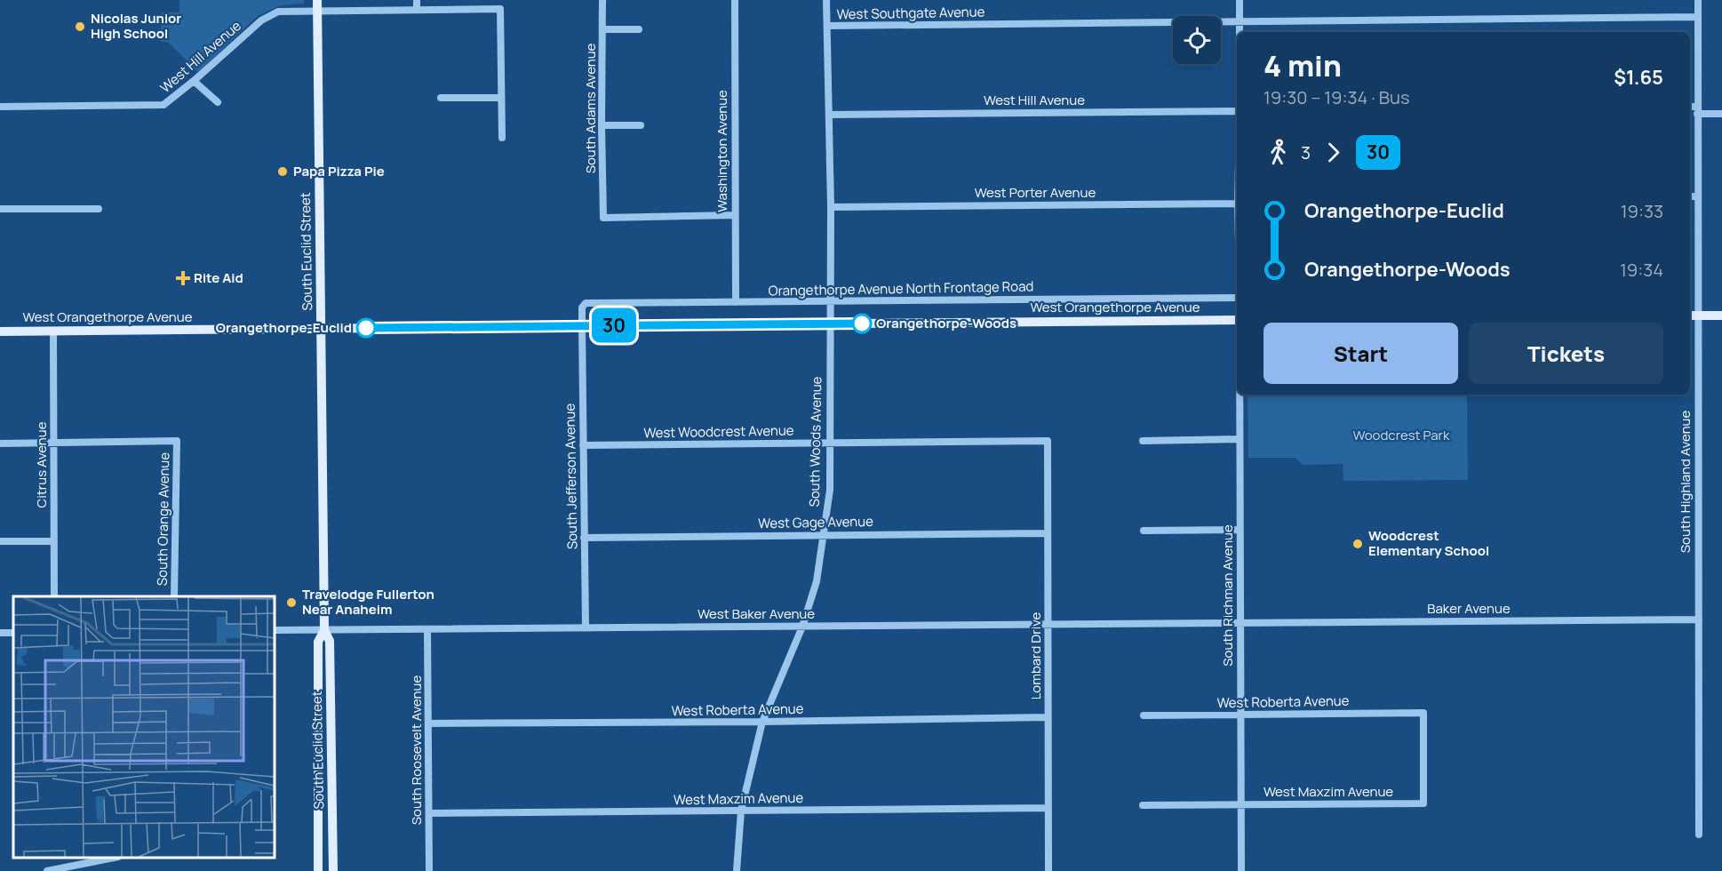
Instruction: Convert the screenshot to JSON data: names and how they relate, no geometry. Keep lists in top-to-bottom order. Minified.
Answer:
{"streets":{"main road":["South Euclid Street","West Orangethorpe Avenue"],"street":["West Southgate Avenue","West Hill Avenue","South Adams Avenue","Washington Avenue","West Porter Avenue","Orangethorpe Avenue North Frontage Road","West Woodcrest Avenue","South Woods Avenue","Citrus Avenue","South Jefferson Avenue","South Highland Avenue","South Orange Avenue","West Gage Avenue","South Richman Avenue","Baker Avenue","West Baker Avenue","Lombard Drive","West Roberta Avenue","South Roosevelt Avenue","West Maxzim Avenue"]},"crossings":[["West Southgate Avenue","South Woods Avenue"],["West Southgate Avenue","South Highland Avenue"],["West Hill Avenue","South Euclid Street"],["West Hill Avenue","South Woods Avenue"],["South Adams Avenue","Washington Avenue"],["Washington Avenue","Orangethorpe Avenue North Frontage Road"],["West Porter Avenue","South Woods Avenue"],["South Euclid Street","West Orangethorpe Avenue"],["South Euclid Street","West Baker Avenue"],["Orangethorpe Avenue North Frontage Road","West Orangethorpe Avenue"],["Orangethorpe Avenue North Frontage Road","South Woods Avenue"],["Orangethorpe Avenue North Frontage Road","South Jefferson Avenue"],["West Orangethorpe Avenue","South Woods Avenue"],["West Orangethorpe Avenue","Citrus Avenue"],["West Orangethorpe Avenue","South Jefferson Avenue"],["West Woodcrest Avenue","South Woods Avenue"],["West Woodcrest Avenue","South Jefferson Avenue"],["West Woodcrest Avenue","Lombard Drive"],["South Woods Avenue","West Gage Avenue"],["South Woods Avenue","West Baker Avenue"],["South Woods Avenue","West Roberta Avenue"],["South Woods Avenue","West Maxzim Avenue"],["Citrus Avenue","South Orange Avenue"],["South Jefferson Avenue","West Gage Avenue"],["South Jefferson Avenue","West Baker Avenue"],["South Highland Avenue","Baker Avenue"],["West Gage Avenue","Lombard Drive"],["South Richman Avenue","Baker Avenue"],["South Richman Avenue","West Baker Avenue"],["South Richman Avenue","West Roberta Avenue"],["South Richman Avenue","West Maxzim Avenue"],["Baker Avenue","West Baker Avenue"],["West Baker Avenue","Lombard Drive"],["West Baker Avenue","South Roosevelt Avenue"],["Lombard Drive","West Roberta Avenue"],["Lombard Drive","West Maxzim Avenue"],["West Roberta Avenue","South Roosevelt Avenue"],["West Roberta Avenue","West Maxzim Avenue"],["South Roosevelt Avenue","West Maxzim Avenue"]],"parks":["Woodcrest Park"],"places":{"other":["Nicolas Junior High School","Papa Pizza Pie","Orangethorpe-Woods","Orangethorpe-Euclid","Woodcrest Elementary School","Travelodge Fullerton Near Anaheim"],"health":["Rite Aid"]},"lines":["bus line 30"],"page":{"on_map":"30","heading":["4 min","19:30 – 19:34 · Bus","$1.65"],"legs":["3","30"],"list":[{"name":"Orangethorpe-Euclid","value":"19:33"},{"name":"Orangethorpe-Woods","value":"19:34"}],"buttons":["Start","Tickets"]}}
